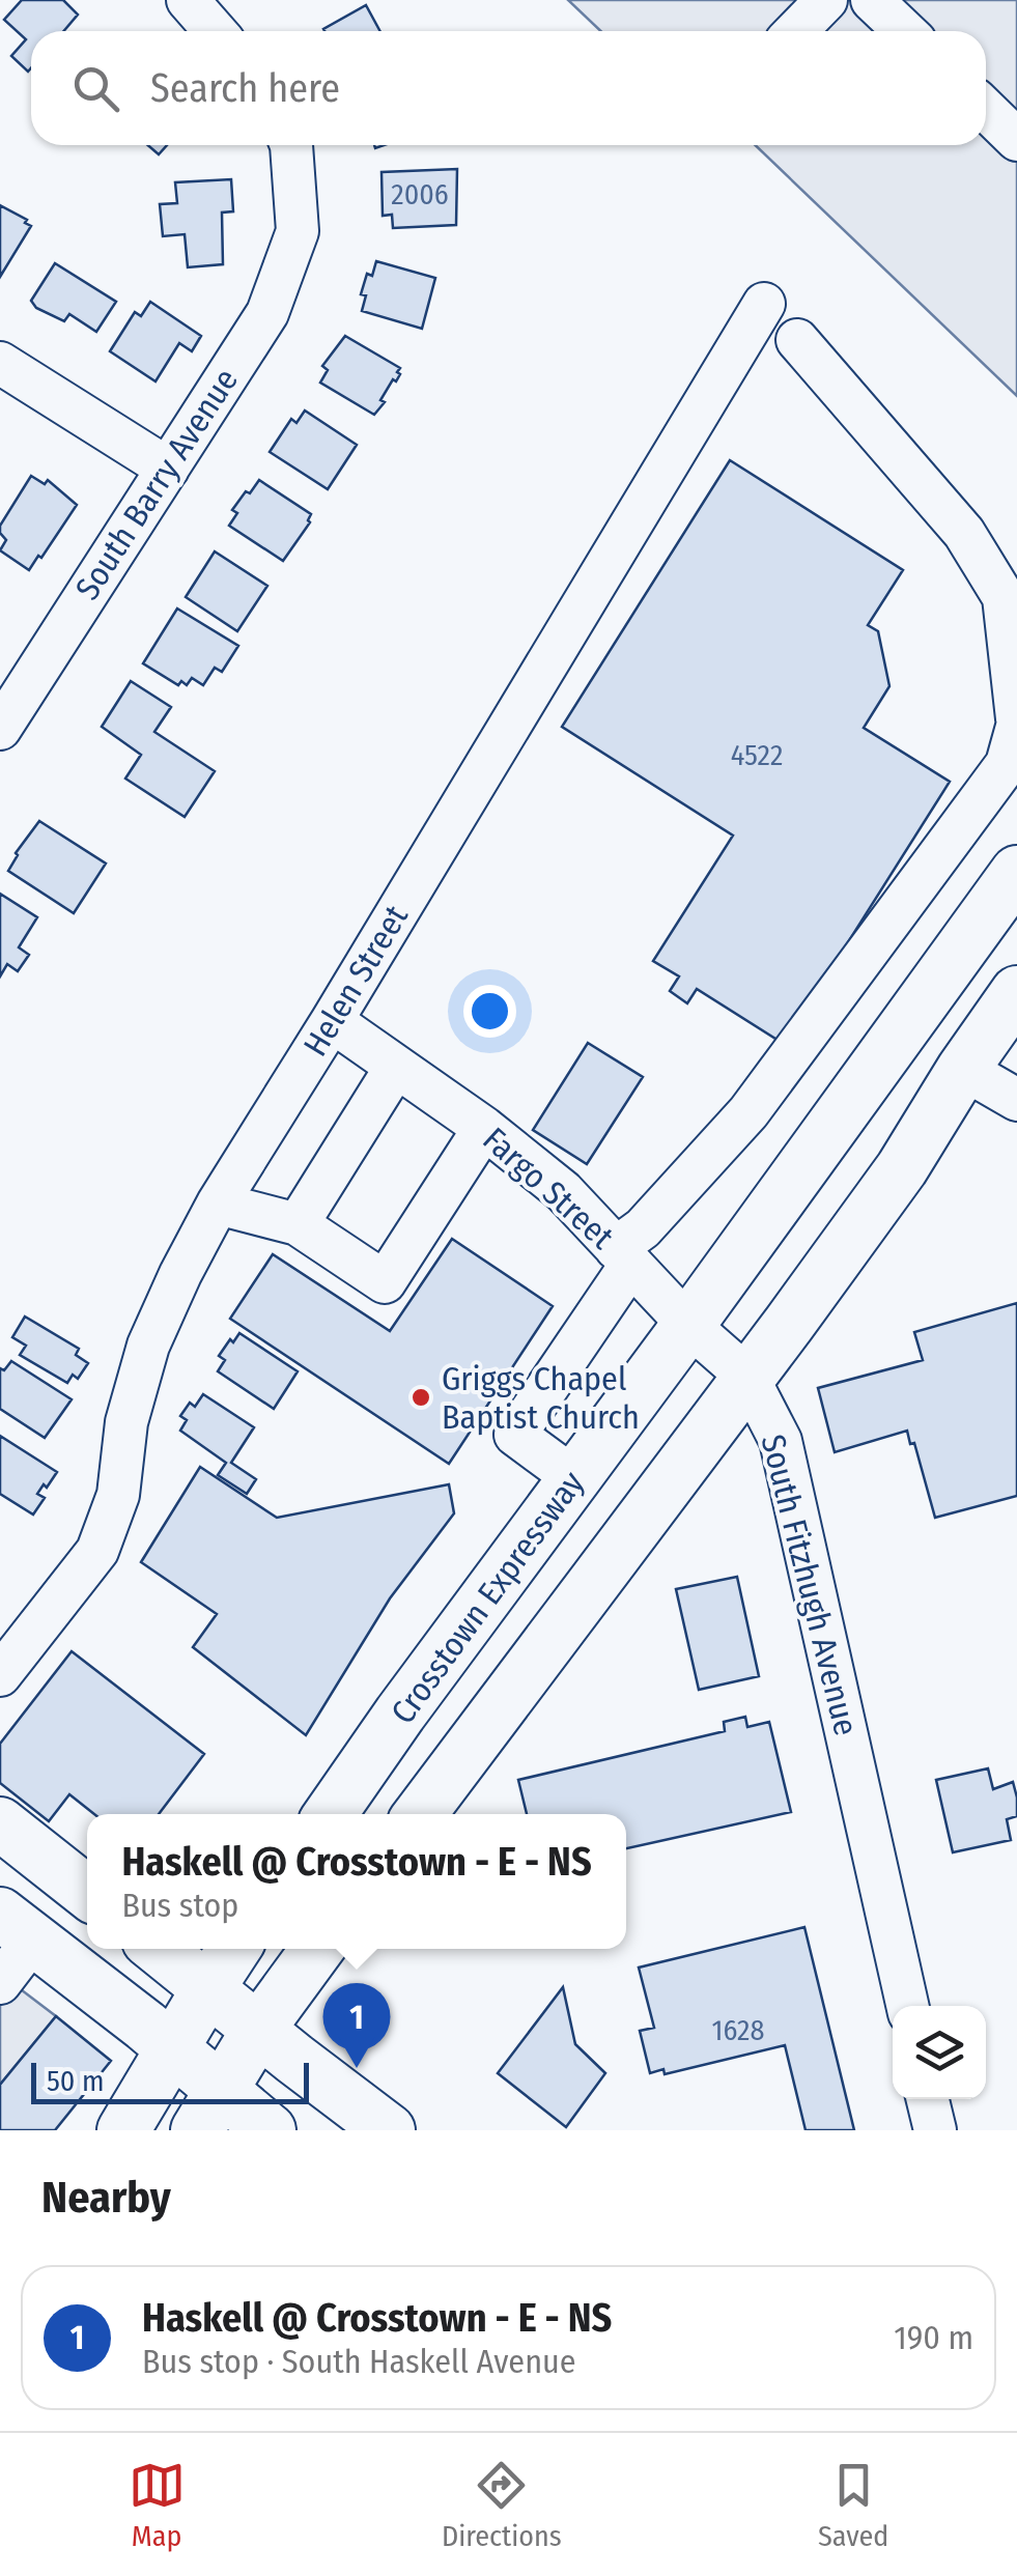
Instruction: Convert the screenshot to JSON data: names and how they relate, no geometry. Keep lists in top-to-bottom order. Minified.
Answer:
{"streets":{"main road":["Crosstown Expressway"],"street":["South Barry Avenue","Helen Street","Fargo Street","South Fitzhugh Avenue"]},"crossings":[["Helen Street","Fargo Street"],["Fargo Street","South Fitzhugh Avenue"],["Fargo Street","Crosstown Expressway"]],"places":["Griggs Chapel Baptist Church"],"house_numbers":["2006","4522","1628"],"scale_bar":"50 m","page":{"search":"Search here","popup":["Haskell @ Crosstown - E - NS","Bus stop"],"pins":"1","scale":"50 m","heading":"Nearby","list":[{"mark":"1","name":"Haskell @ Crosstown - E - NS","note":"Bus stop · South Haskell Avenue","value":"190 m"}],"nav":["Map","Directions","Saved"]}}
